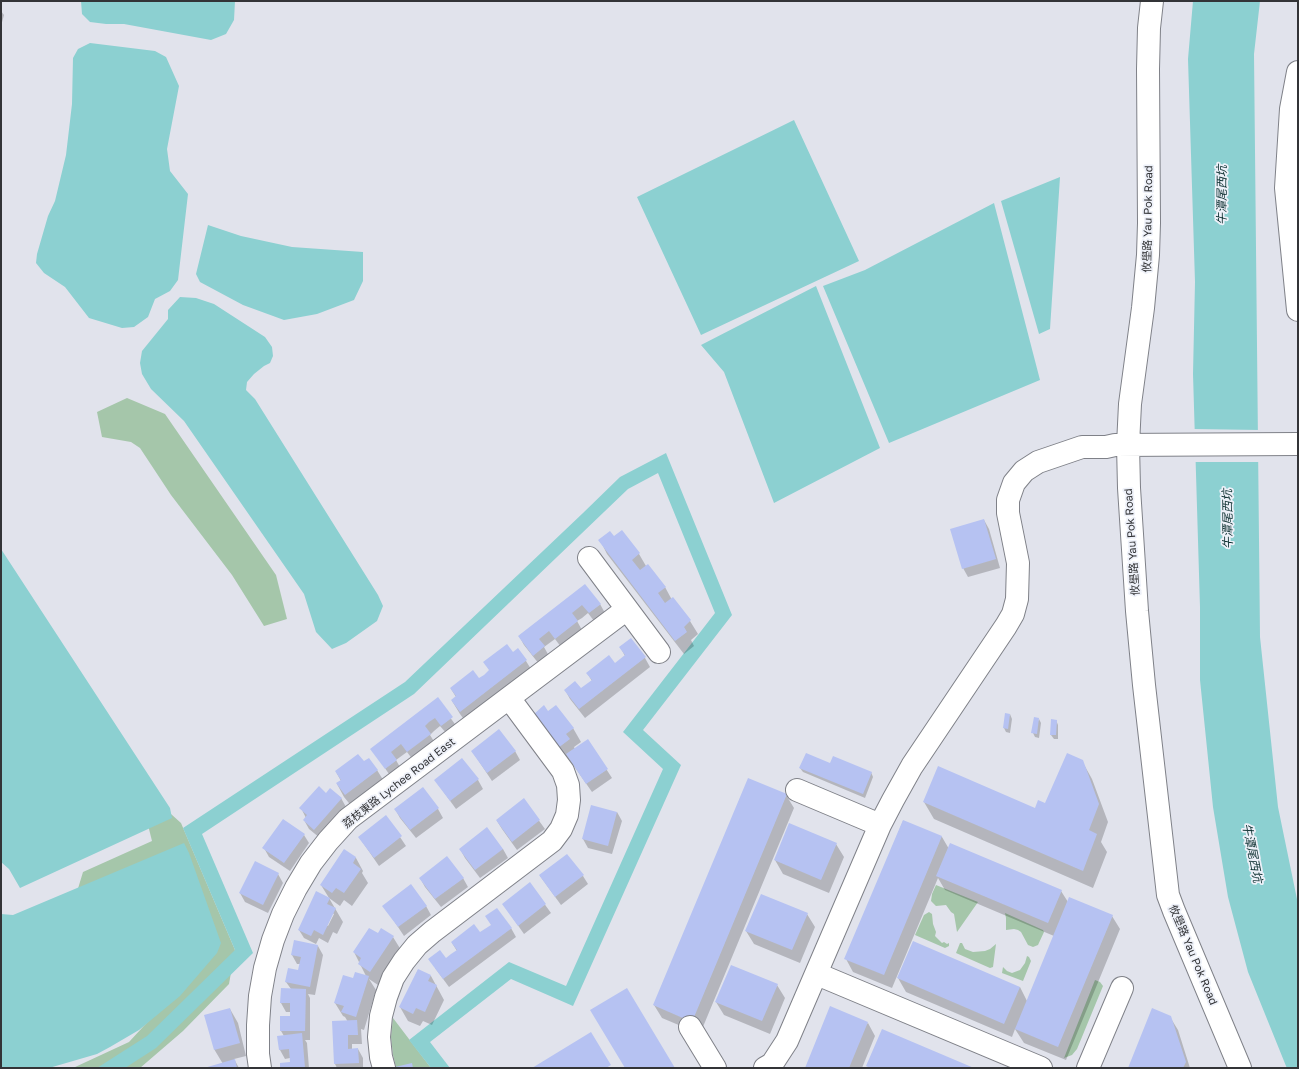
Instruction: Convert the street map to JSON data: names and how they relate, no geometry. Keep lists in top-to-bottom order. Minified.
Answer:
{"streets":{"street":["攸壆路 Yau Pok Road","荔枝東路 Lychee Road East"]},"water":["牛潭尾西坑"]}
